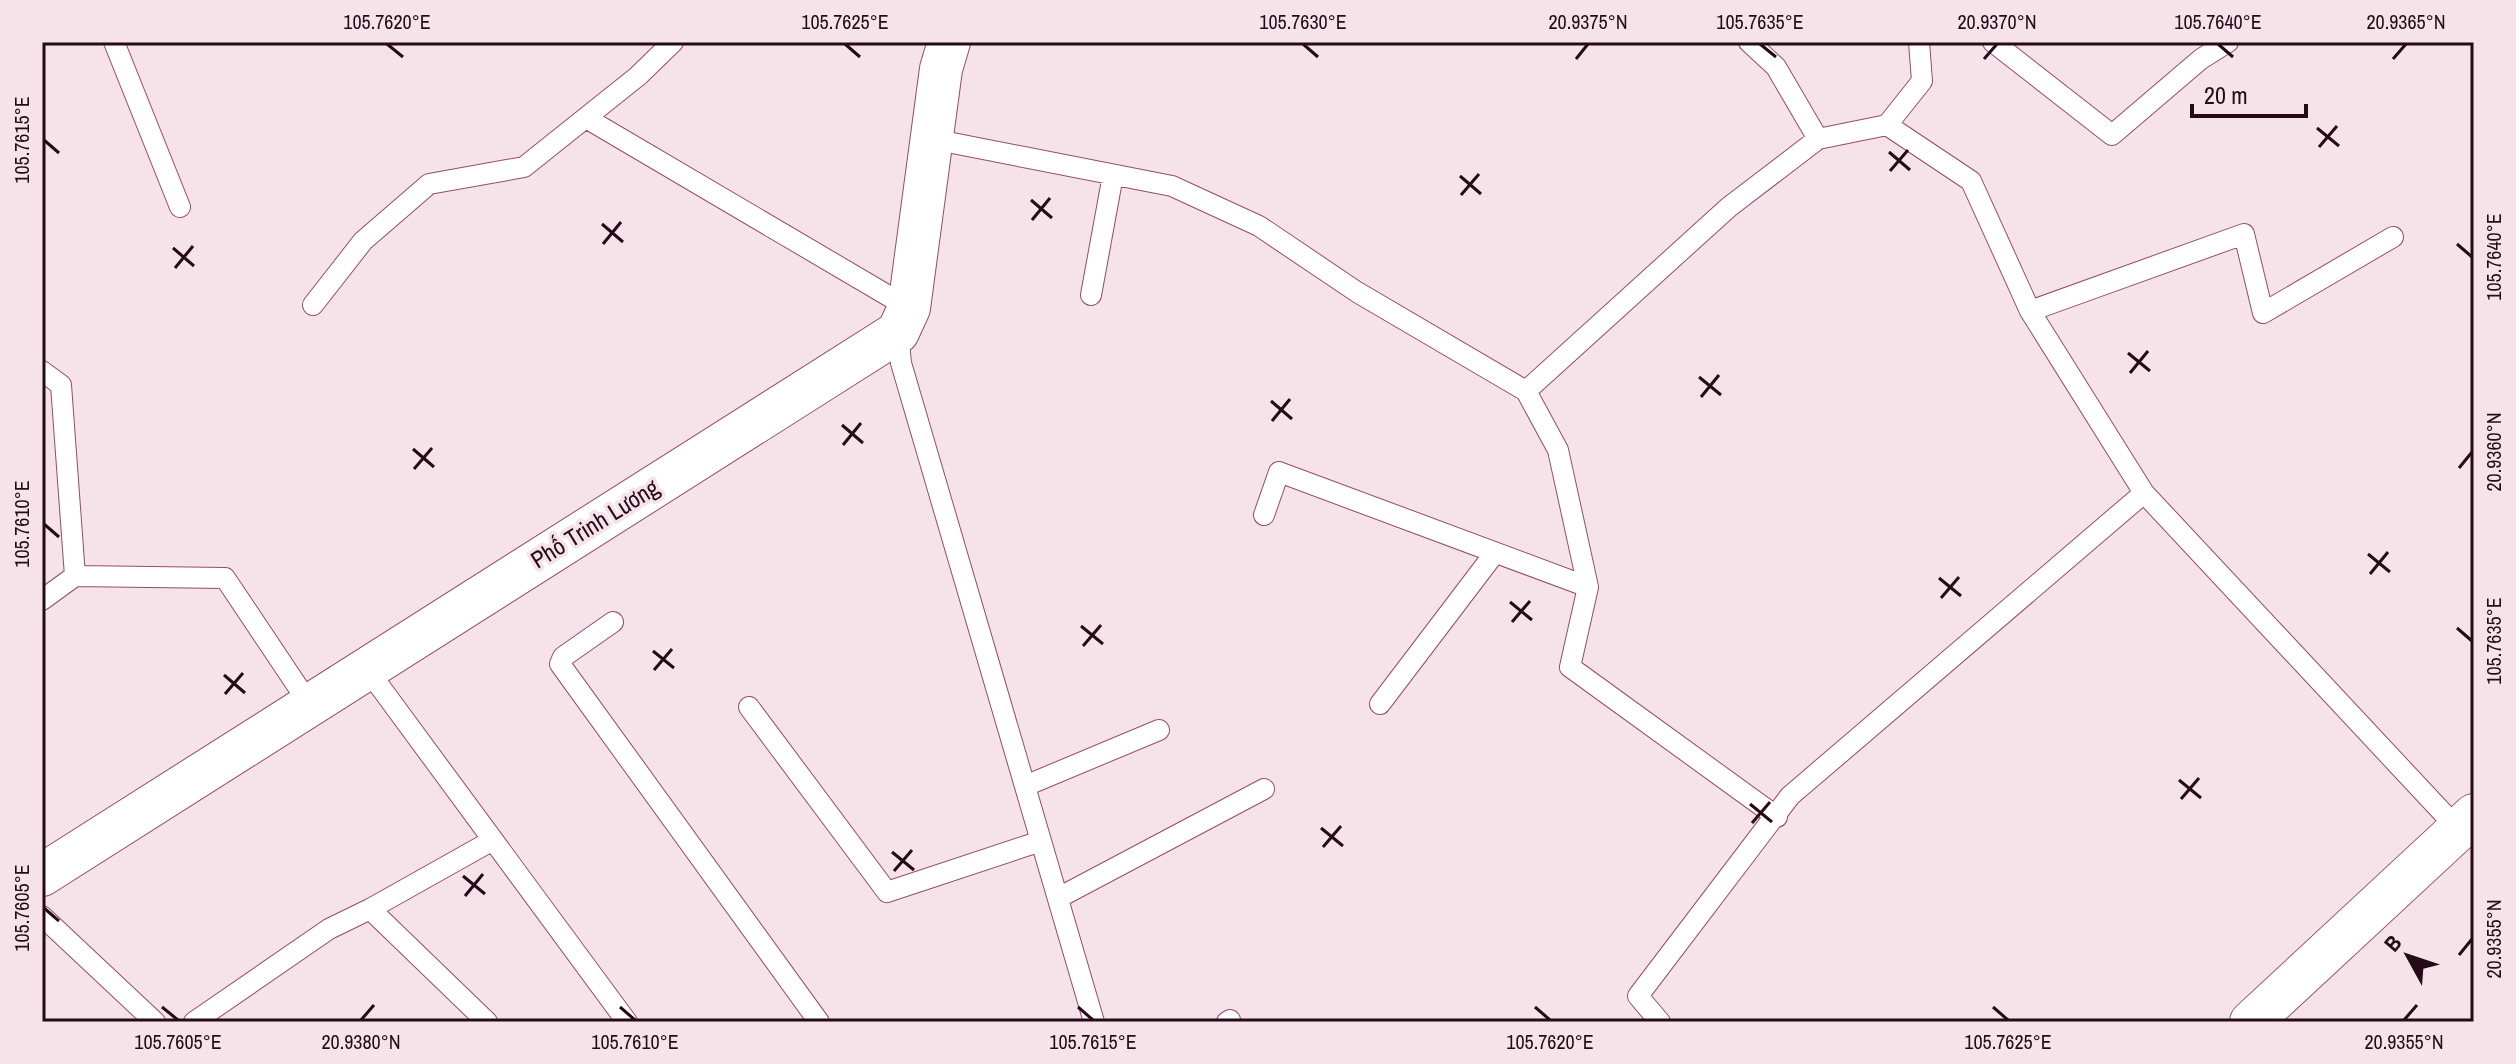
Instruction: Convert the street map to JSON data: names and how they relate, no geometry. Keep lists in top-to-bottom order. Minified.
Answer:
{"streets":{"street":["Phố Trinh Lương"]},"scale_bar":"20 m","north":"top left","coordinates":["105.7620°E","105.7625°E","105.7630°E","20.9375°N","105.7635°E","20.9370°N","105.7640°E","20.9365°N","105.7615°E","20.9360°N","105.7610°E","105.7605°E","20.9355°N","20.9380°N"]}
